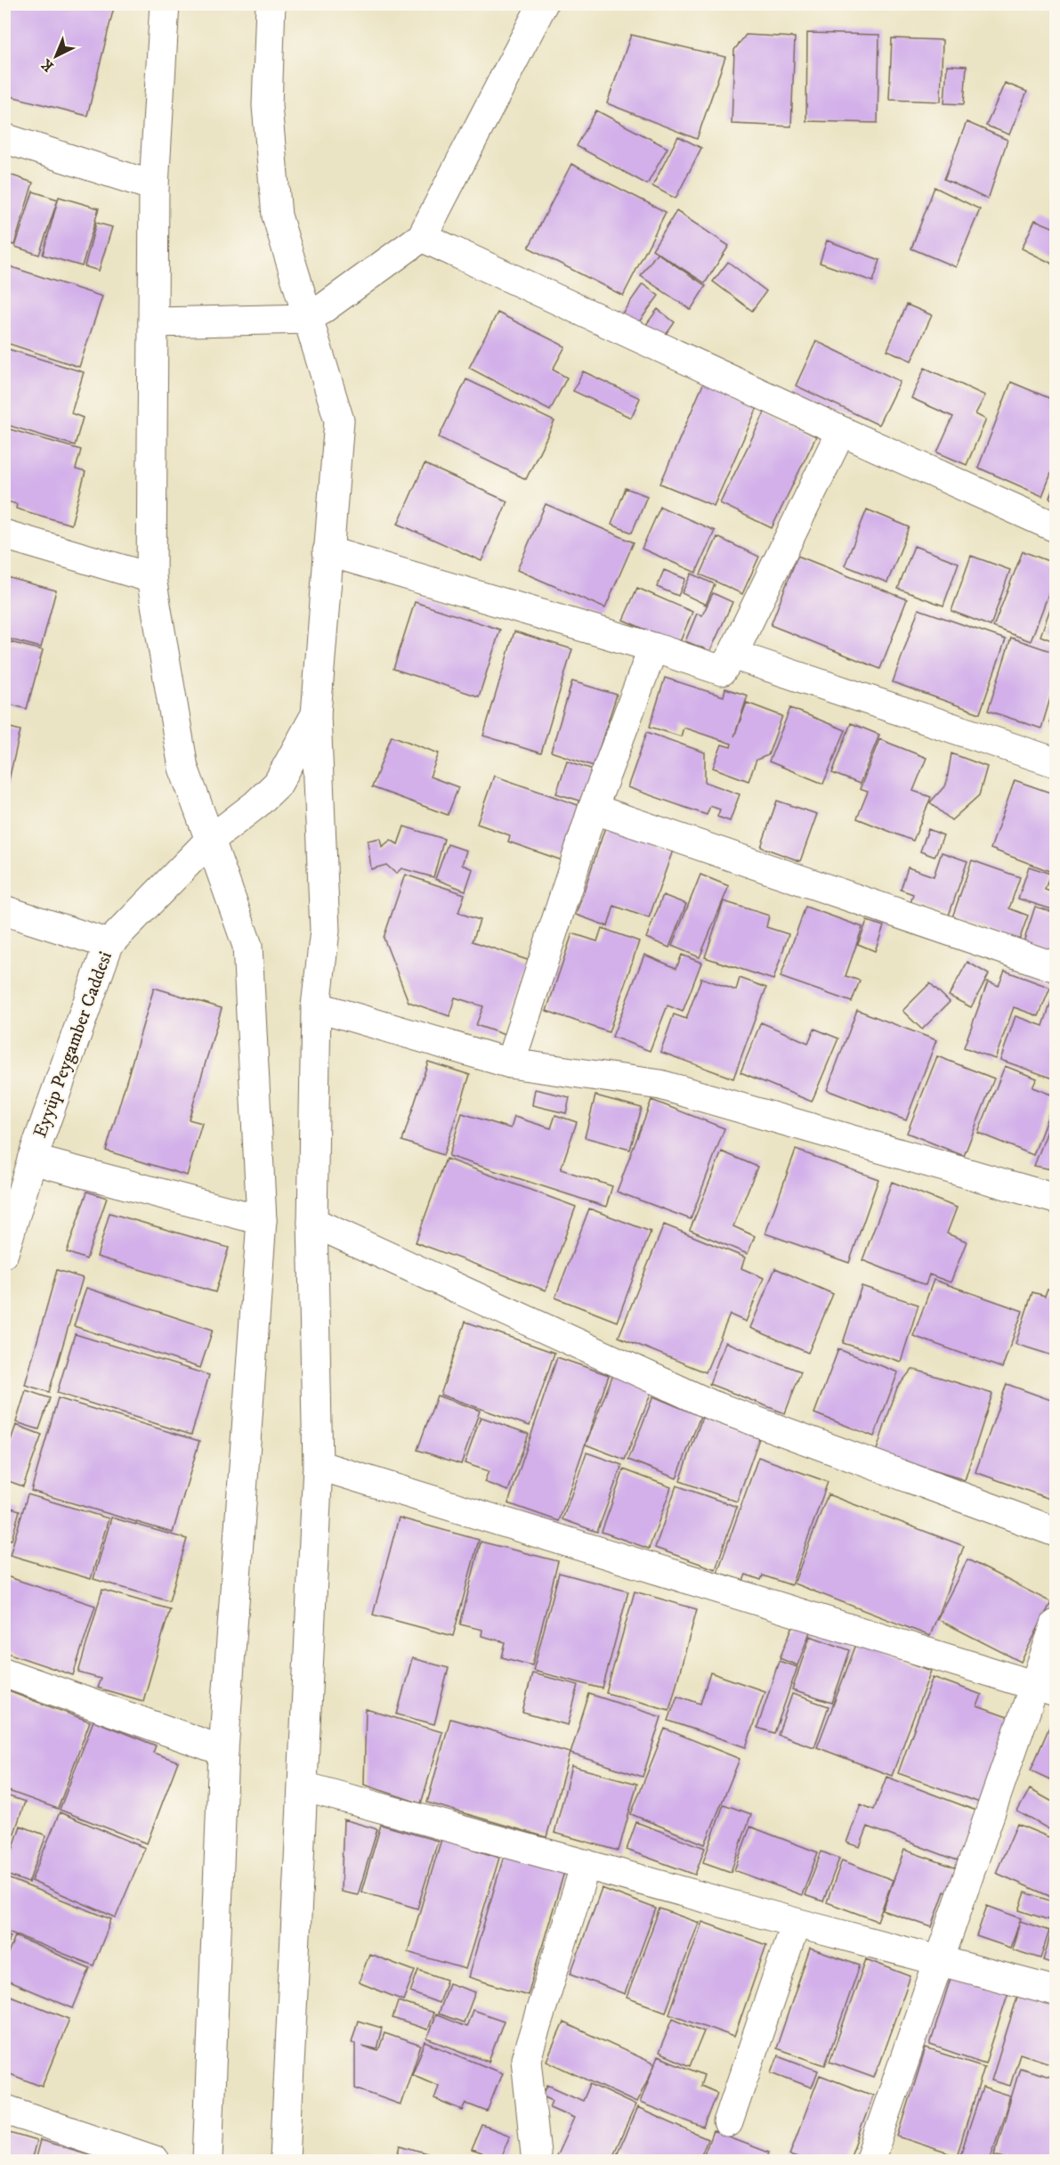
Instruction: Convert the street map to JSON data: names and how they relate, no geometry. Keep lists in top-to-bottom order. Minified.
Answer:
{"streets":{"street":["Eyyüp Peygamber Caddesi"]},"north":"bottom left"}
